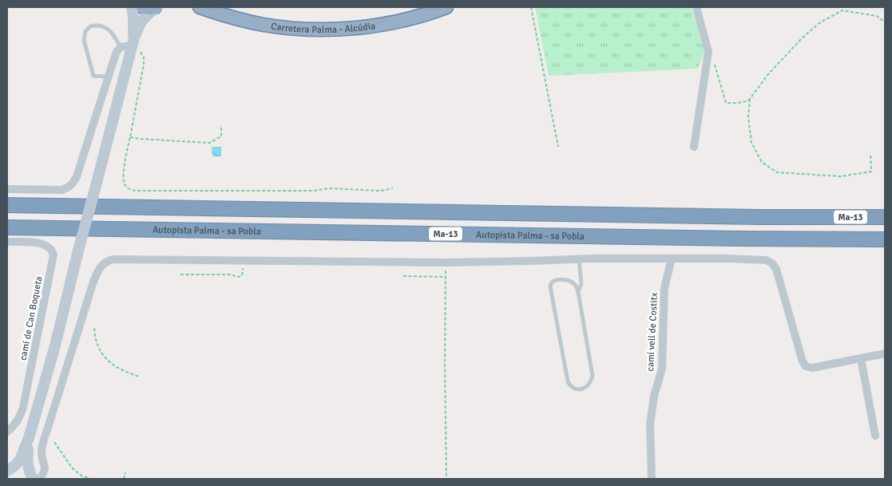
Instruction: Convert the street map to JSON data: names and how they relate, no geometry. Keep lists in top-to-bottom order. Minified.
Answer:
{"streets":{"highway":["Carretera Palma - Alcúdia","Ma-13","Autopista Palma - sa Pobla"],"street":["camí de Can Boqueta","camí vell de Costitx"]}}
